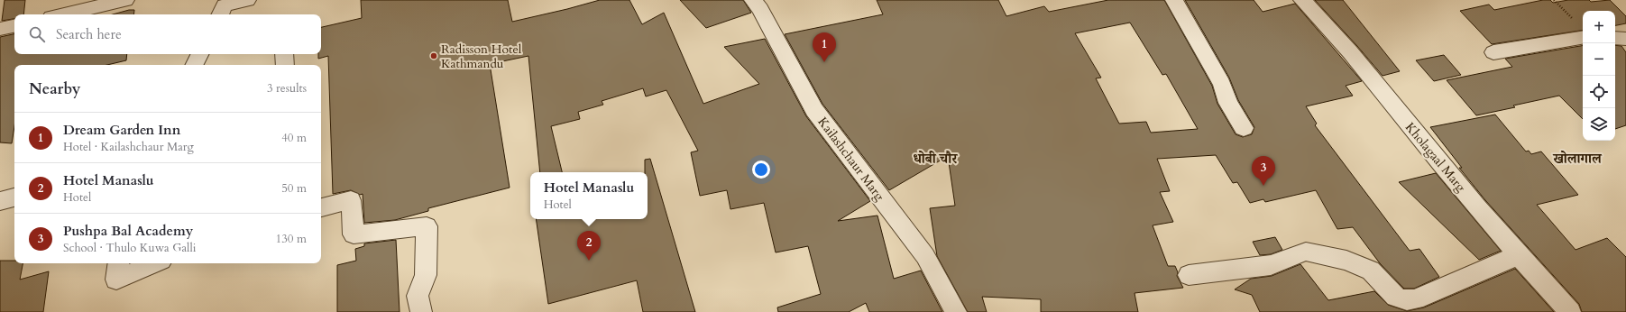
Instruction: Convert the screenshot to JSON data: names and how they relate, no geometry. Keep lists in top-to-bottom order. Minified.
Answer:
{"streets":{"street":["Kholagaal Marg","Kailashchaur Marg"]},"districts":["धोबी चौर","खोलागाल"],"places":["Radisson Hotel Kathmandu"],"page":{"map_buttons":["+","−"],"search":"Search here","pins":["1","3","2"],"heading":["Nearby","3 results"],"list":[{"mark":"1","name":"Dream Garden Inn","note":"Hotel · Kailashchaur Marg","value":"40 m"},{"mark":"2","name":"Hotel Manaslu","note":"Hotel","value":"50 m"},{"mark":"3","name":"Pushpa Bal Academy","note":"School · Thulo Kuwa Galli","value":"130 m"}],"popup":["Hotel Manaslu","Hotel"]}}
